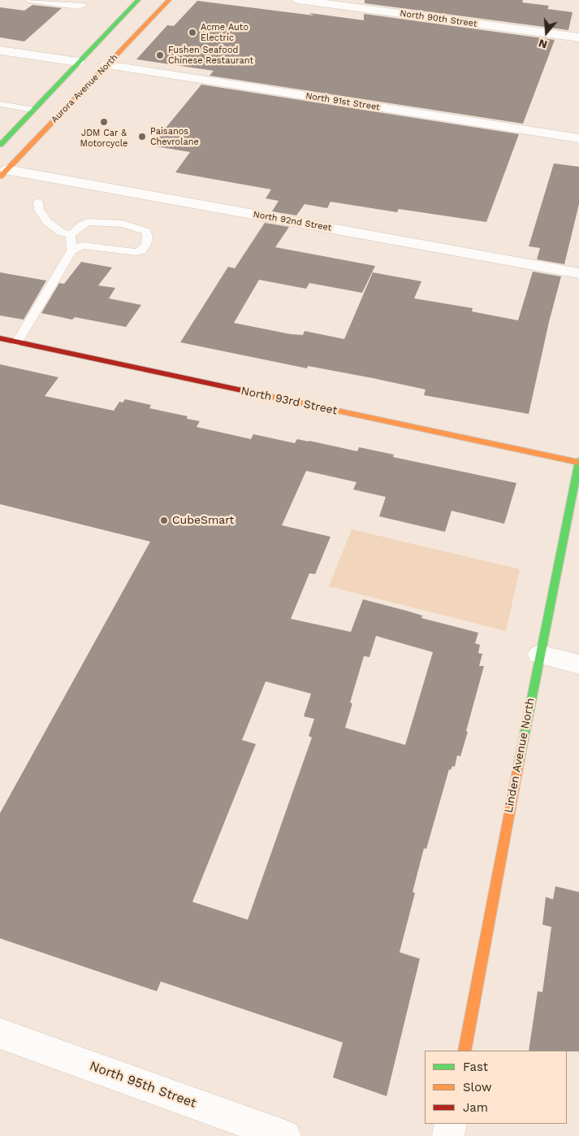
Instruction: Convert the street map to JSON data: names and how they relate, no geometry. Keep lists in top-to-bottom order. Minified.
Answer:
{"streets":{"main road":["Aurora Avenue North","North 93rd Street","Linden Avenue North"],"street":["North 90th Street","North 91st Street","North 92nd Street","North 95th Street"]},"crossings":[["Aurora Avenue North","North 91st Street"],["Aurora Avenue North","North 92nd Street"],["North 93rd Street","Linden Avenue North"]],"places":["Acme Auto Electric","Fushen Seafood Chinese Restaurant","JDM Car & Motorcycle","Paisanos Chevrolane","CubeSmart"],"legend":["Fast","Slow","Jam"],"north":"bottom"}
